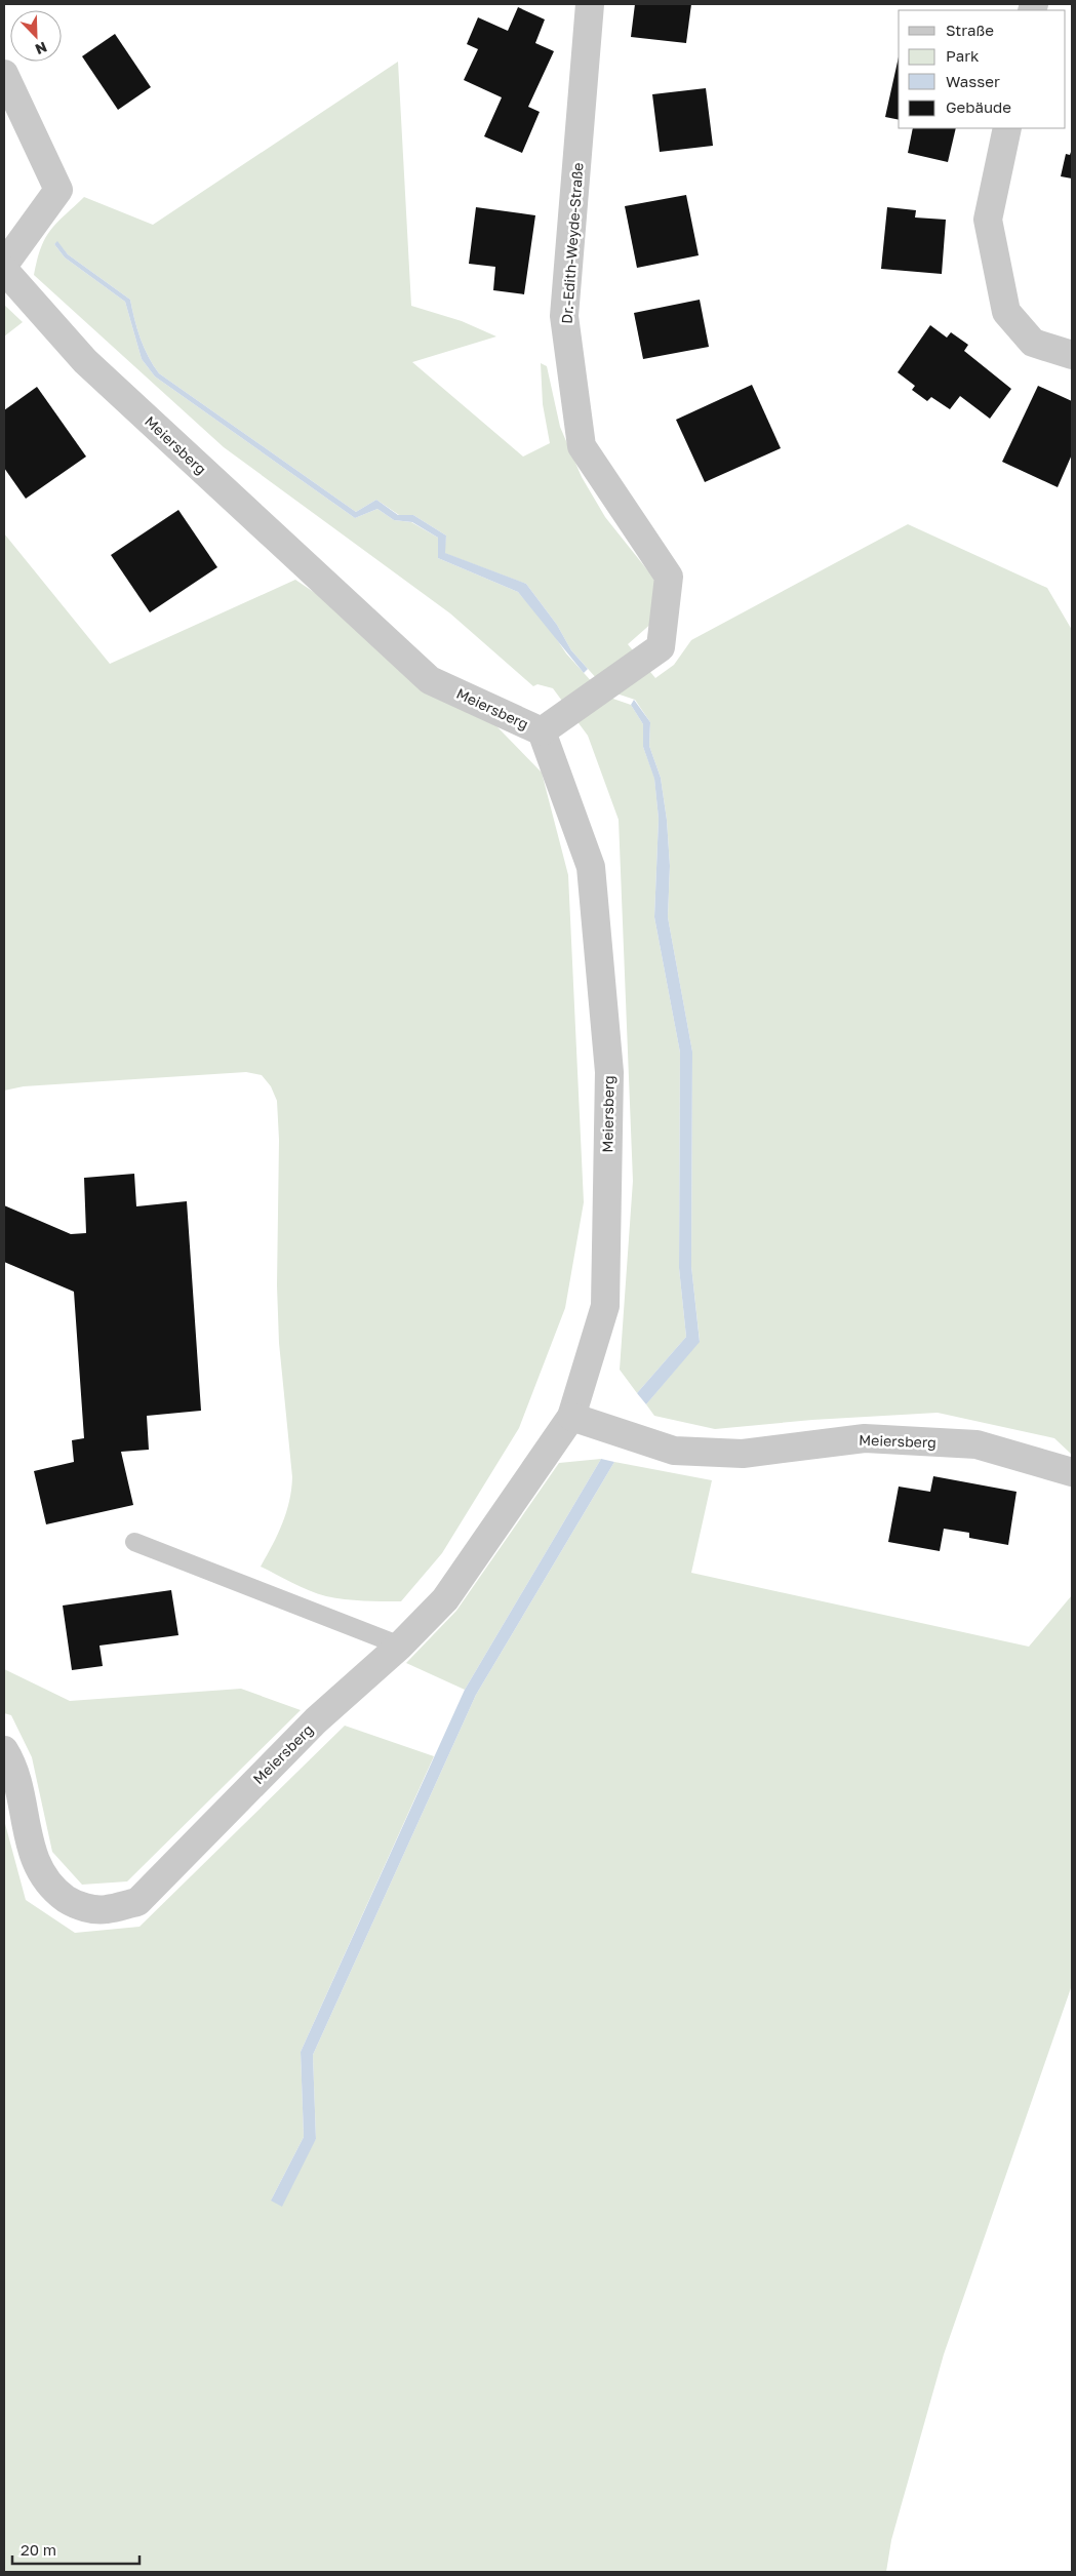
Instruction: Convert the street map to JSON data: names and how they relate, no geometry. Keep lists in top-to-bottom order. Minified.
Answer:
{"streets":{"street":["Dr.-Edith-Weyde-Straße","Meiersberg"]},"crossings":[["Dr.-Edith-Weyde-Straße","Meiersberg"]],"legend":["Straße","Park","Wasser","Gebäude"],"scale_bar":"20 m","north":"bottom right"}
